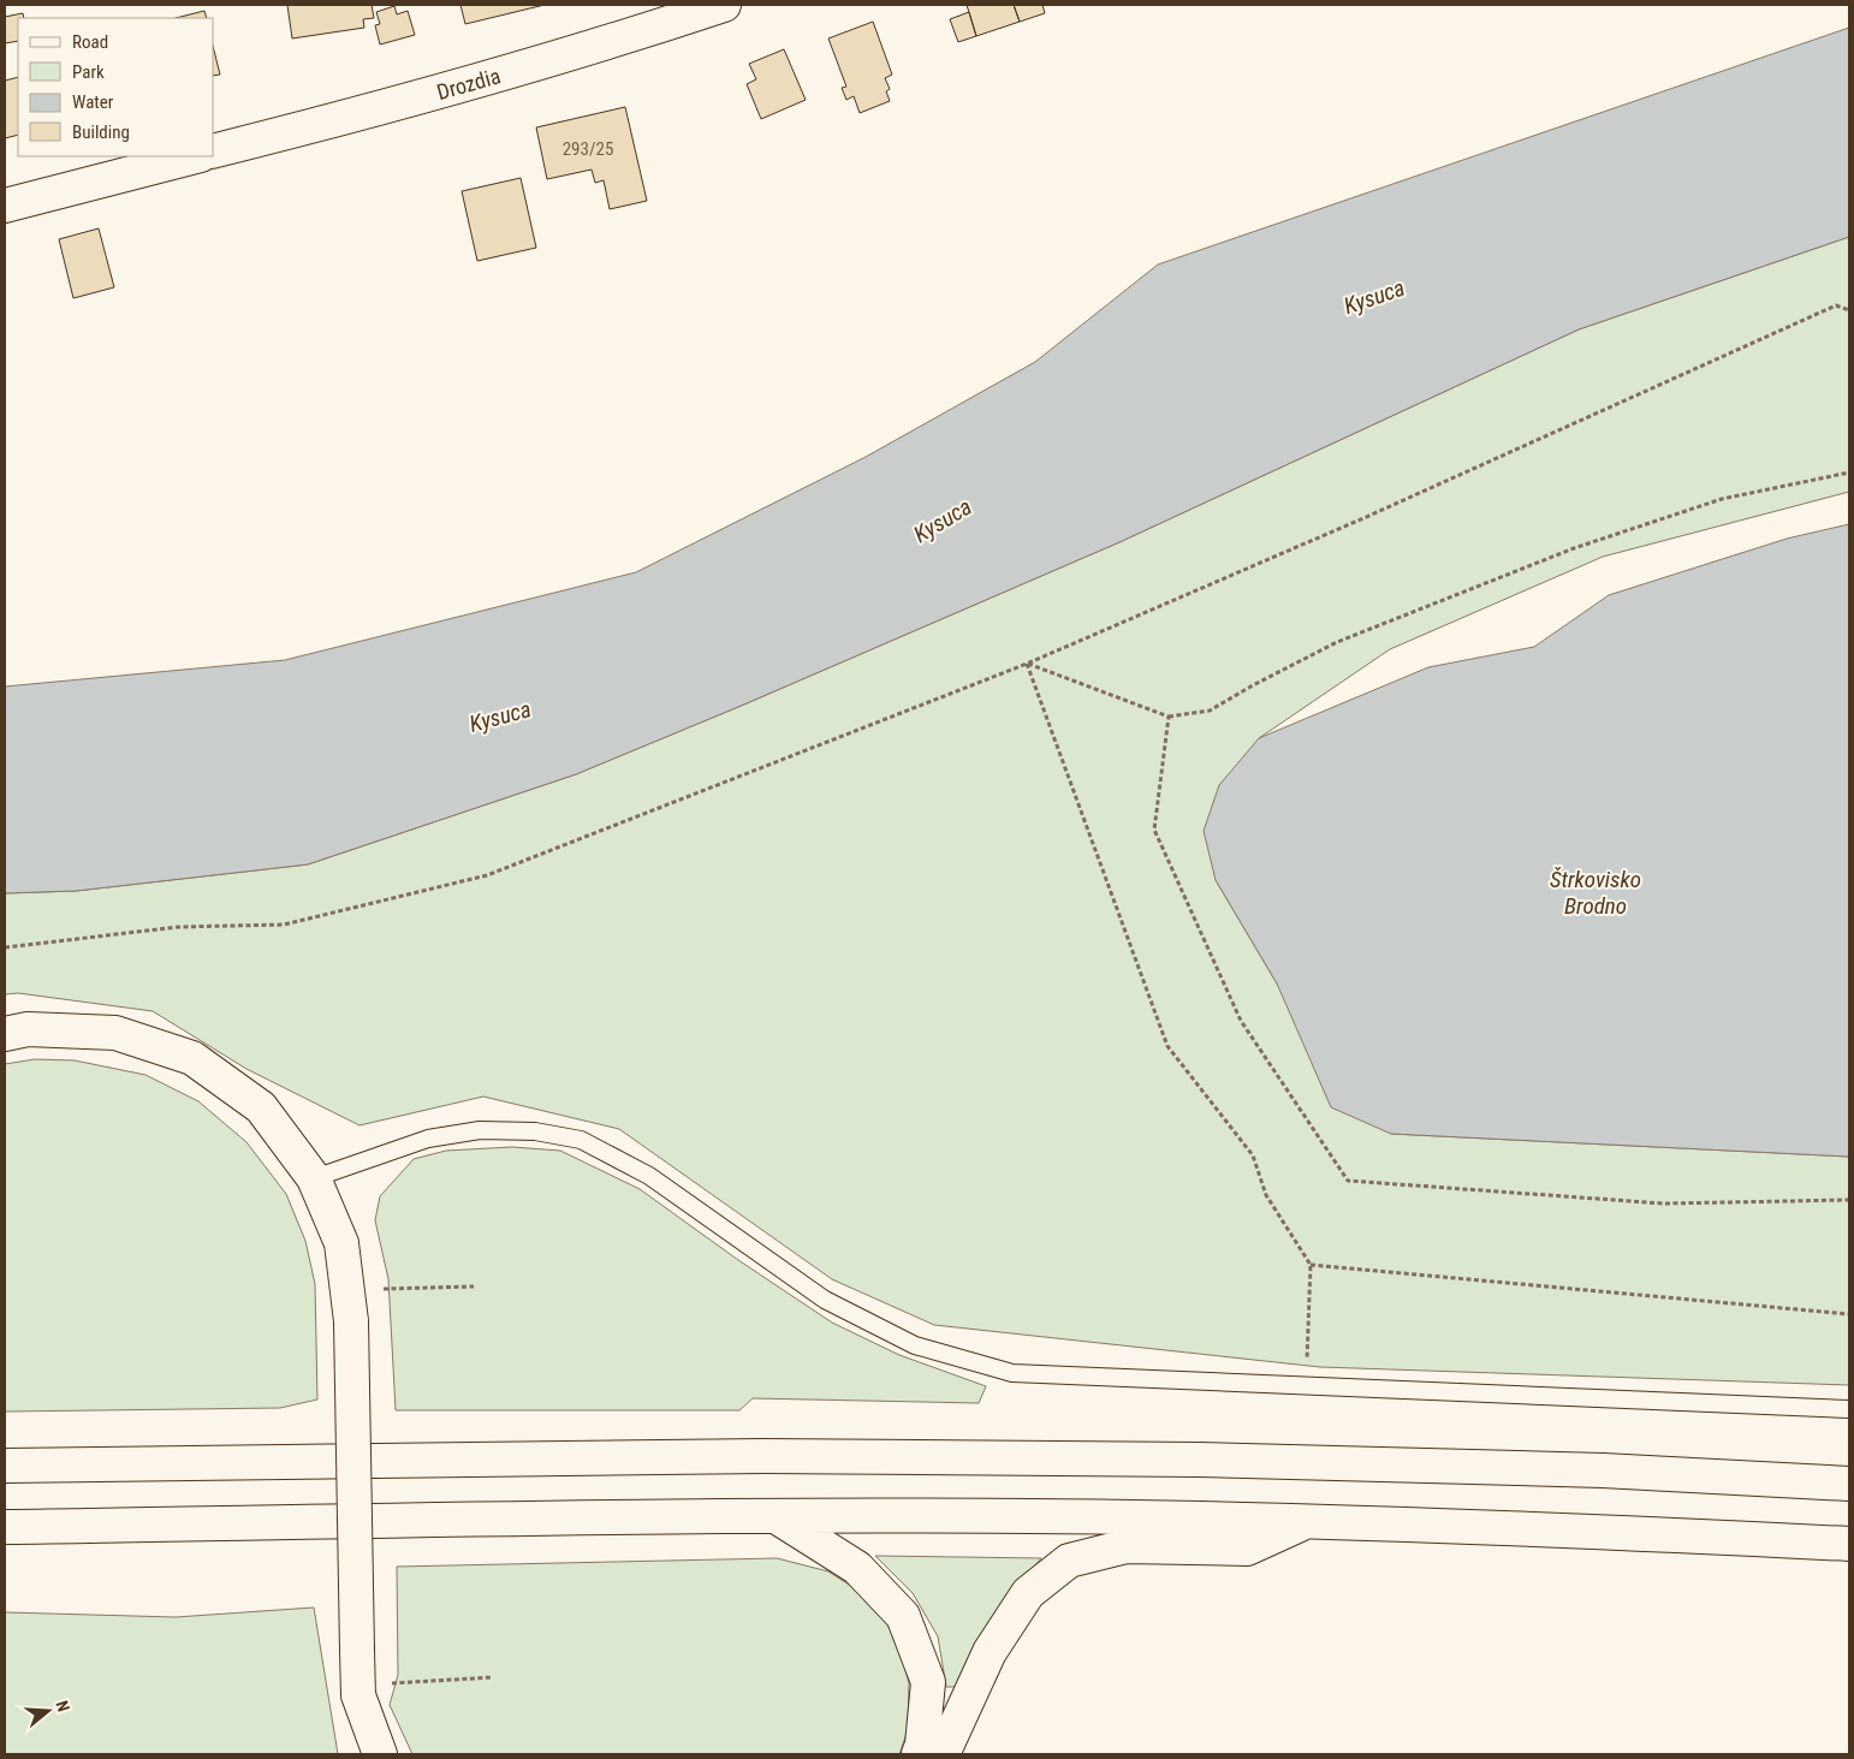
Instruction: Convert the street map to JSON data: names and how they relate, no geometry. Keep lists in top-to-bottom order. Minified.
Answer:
{"streets":{"main road":["Drozdia"]},"water":["Kysuca","Štrkovisko Brodno"],"house_numbers":["293/25"],"legend":["Road","Park","Water","Building"],"north":"right"}
